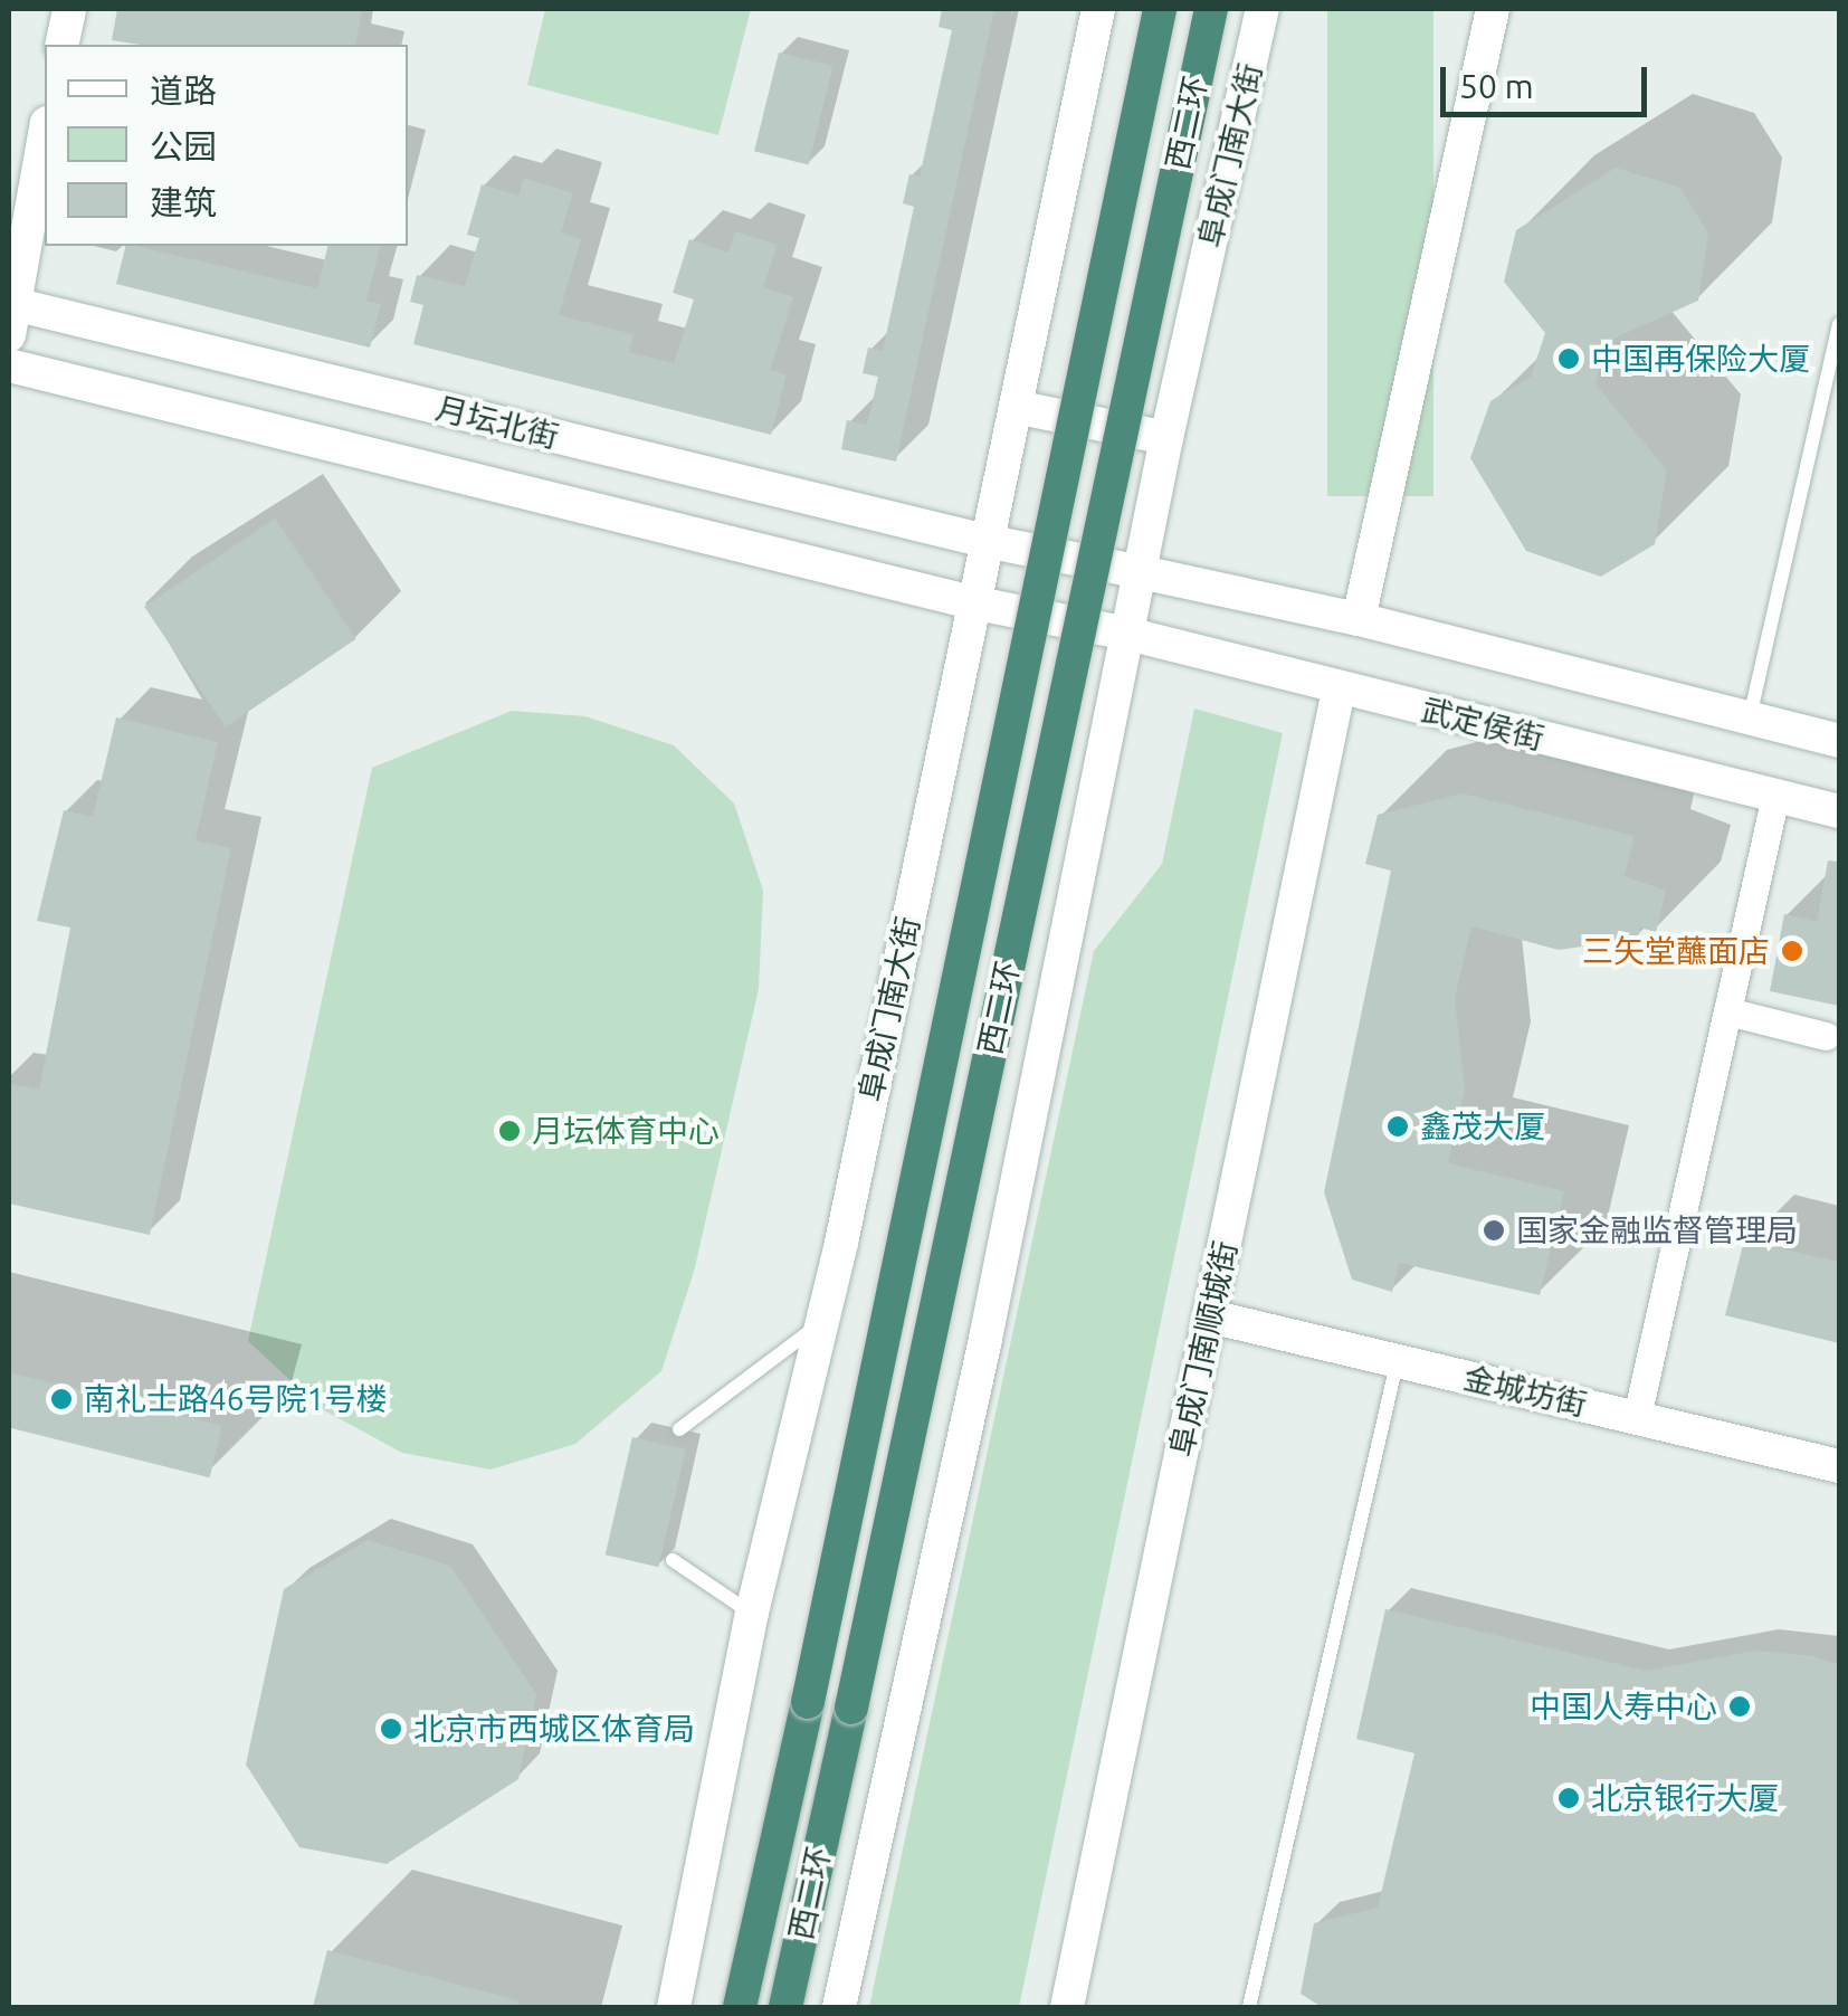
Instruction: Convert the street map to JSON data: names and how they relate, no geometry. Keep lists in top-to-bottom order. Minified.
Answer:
{"streets":{"highway":["西二环"],"street":["阜成门南大街","月坛北街","武定侯街","阜成门南顺城街","金城坊街"]},"crossings":[["阜成门南大街","月坛北街"],["阜成门南大街","武定侯街"],["月坛北街","武定侯街"],["武定侯街","阜成门南顺城街"],["阜成门南顺城街","金城坊街"]],"places":["中国再保险大厦","三矢堂蘸面店","鑫茂大厦","月坛体育中心","国家金融监督管理局","南礼士路46号院1号楼","中国人寿中心","北京市西城区体育局","北京银行大厦"],"legend":["道路","公园","建筑"],"scale_bar":"50 m"}
